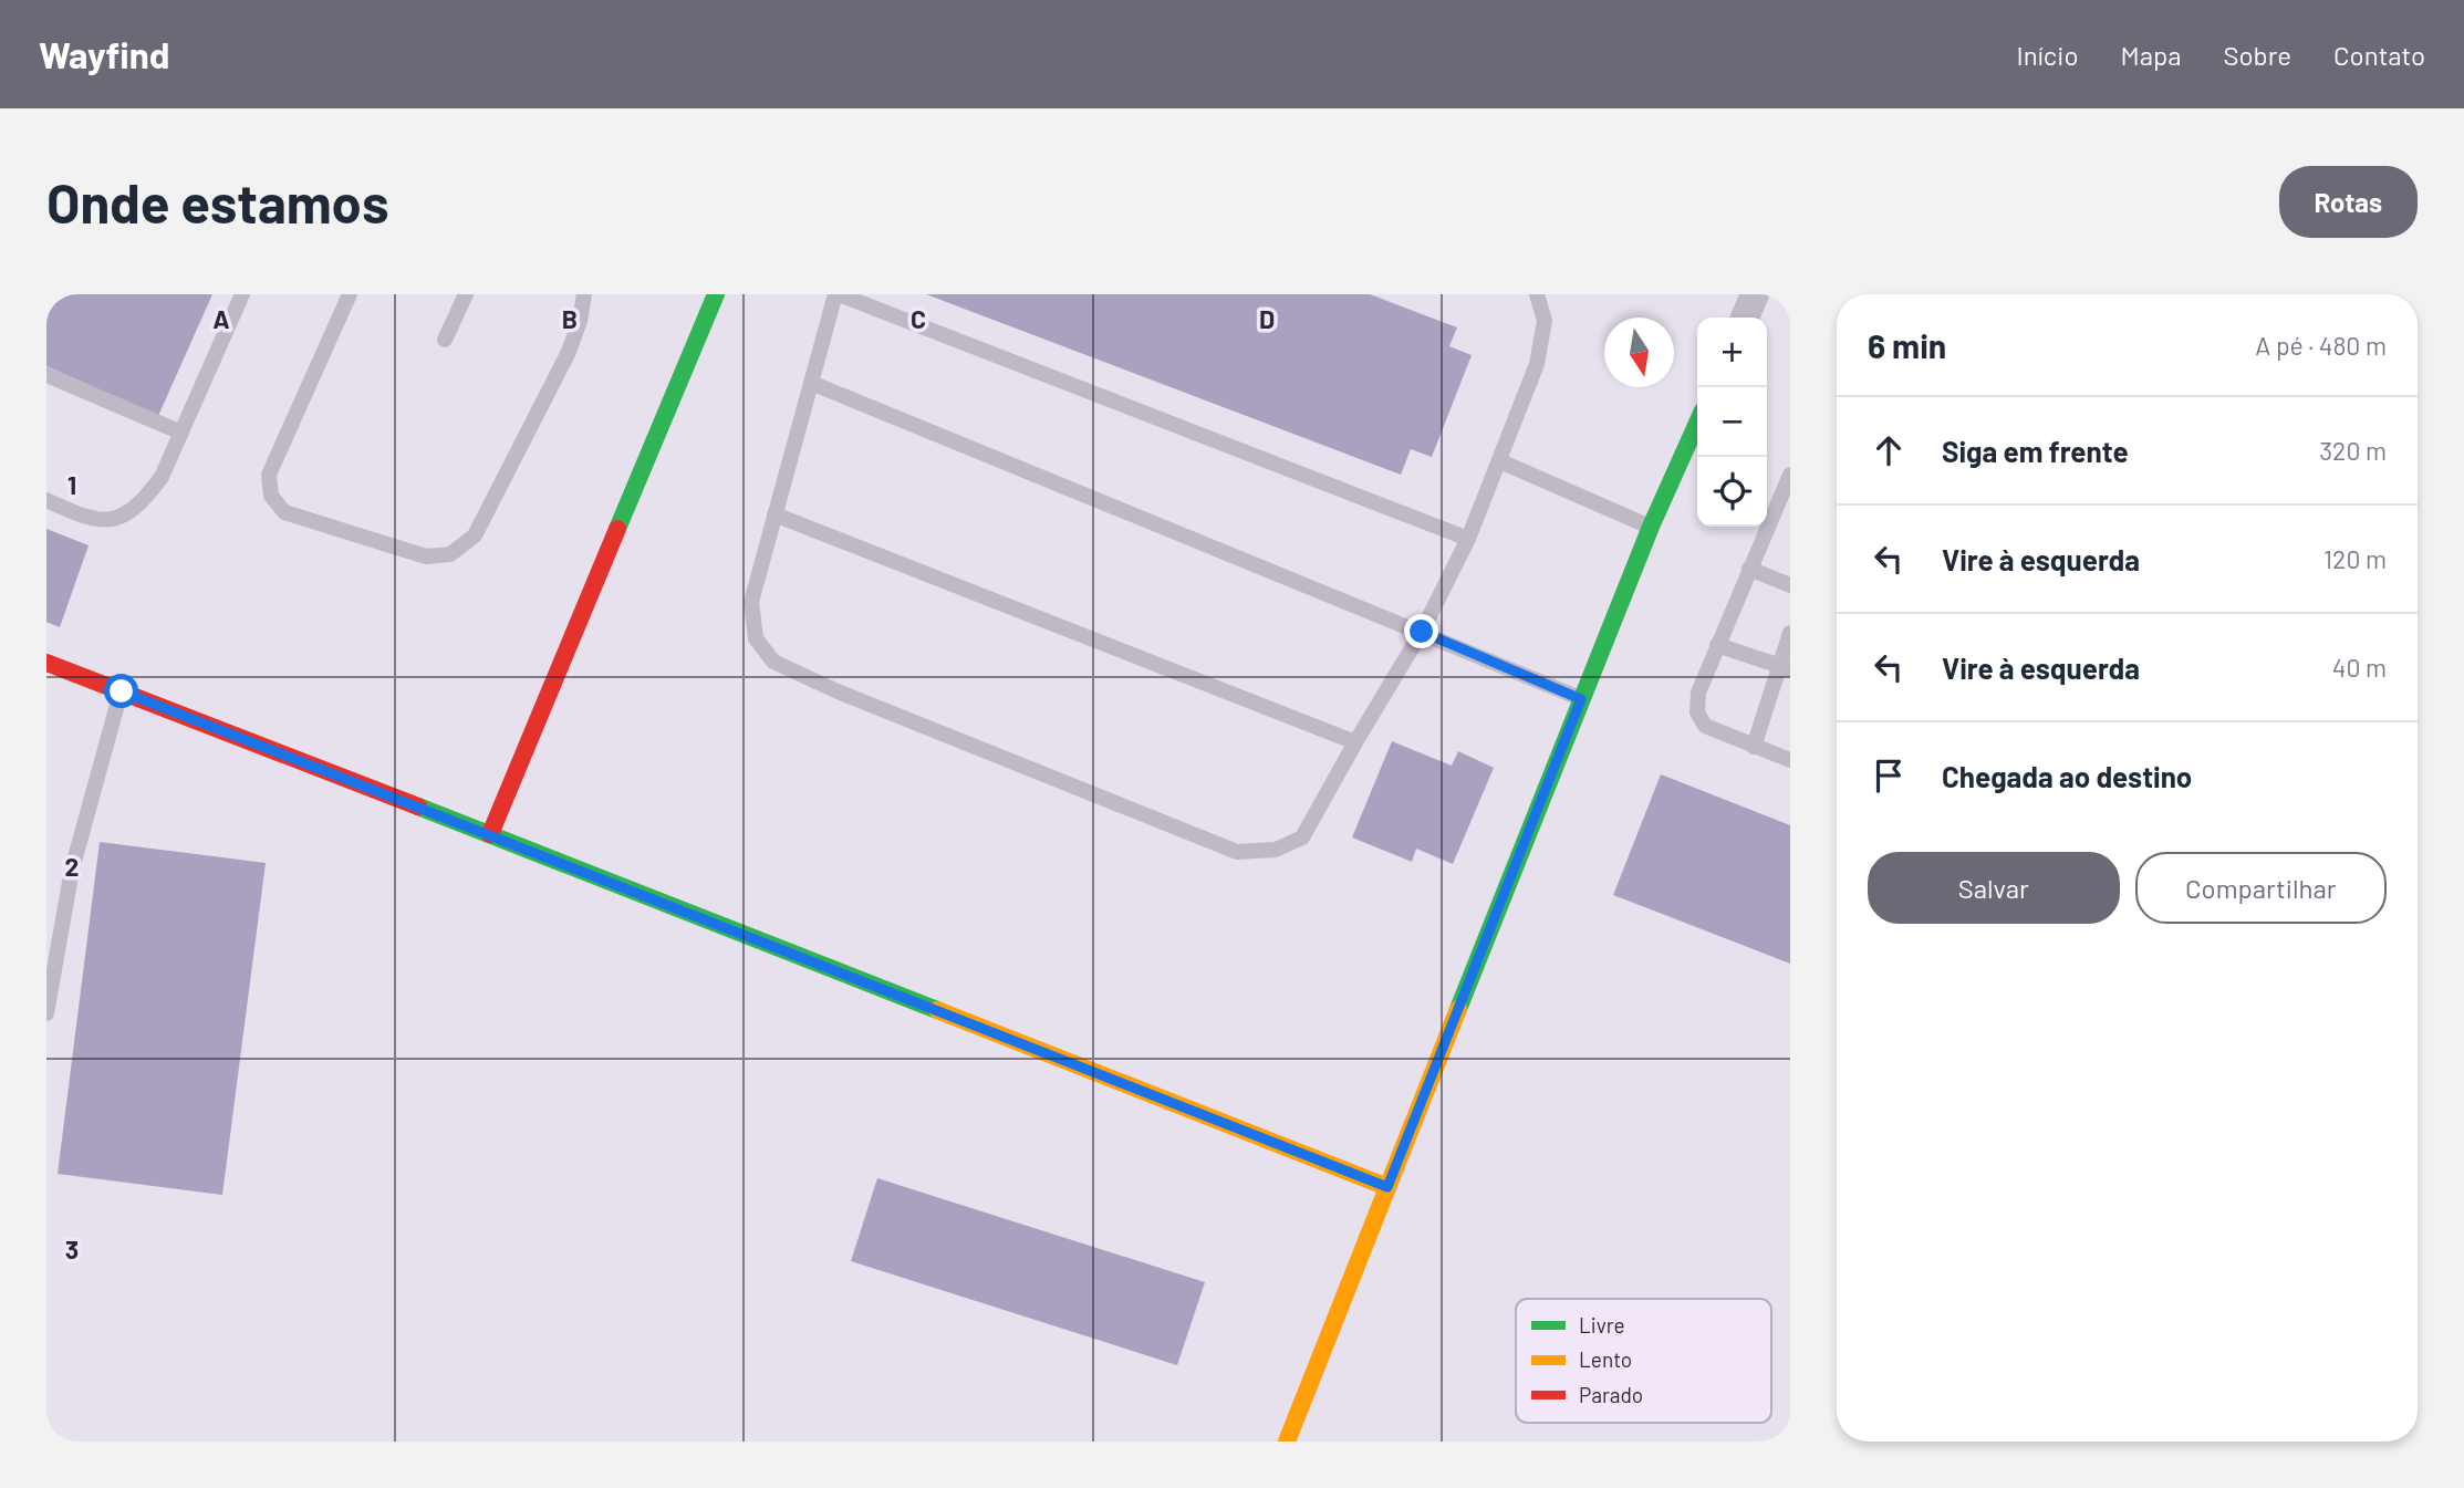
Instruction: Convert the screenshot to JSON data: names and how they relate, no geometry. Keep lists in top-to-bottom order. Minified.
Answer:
{"legend":["Livre","Lento","Parado"],"north":"bottom","page":{"header":"Wayfind","nav":["Início","Mapa","Sobre","Contato"],"buttons":["Rotas",["Salvar","Compartilhar"]],"title":"Onde estamos","heading":["6 min","A pé · 480 m"],"map_buttons":["+","−"],"list":[["Siga em frente","320 m"],["Vire à esquerda","120 m"],["Vire à esquerda","40 m"],"Chegada ao destino"]},"grid":{"columns":["A","B","C","D"],"rows":["1","2","3"]}}
